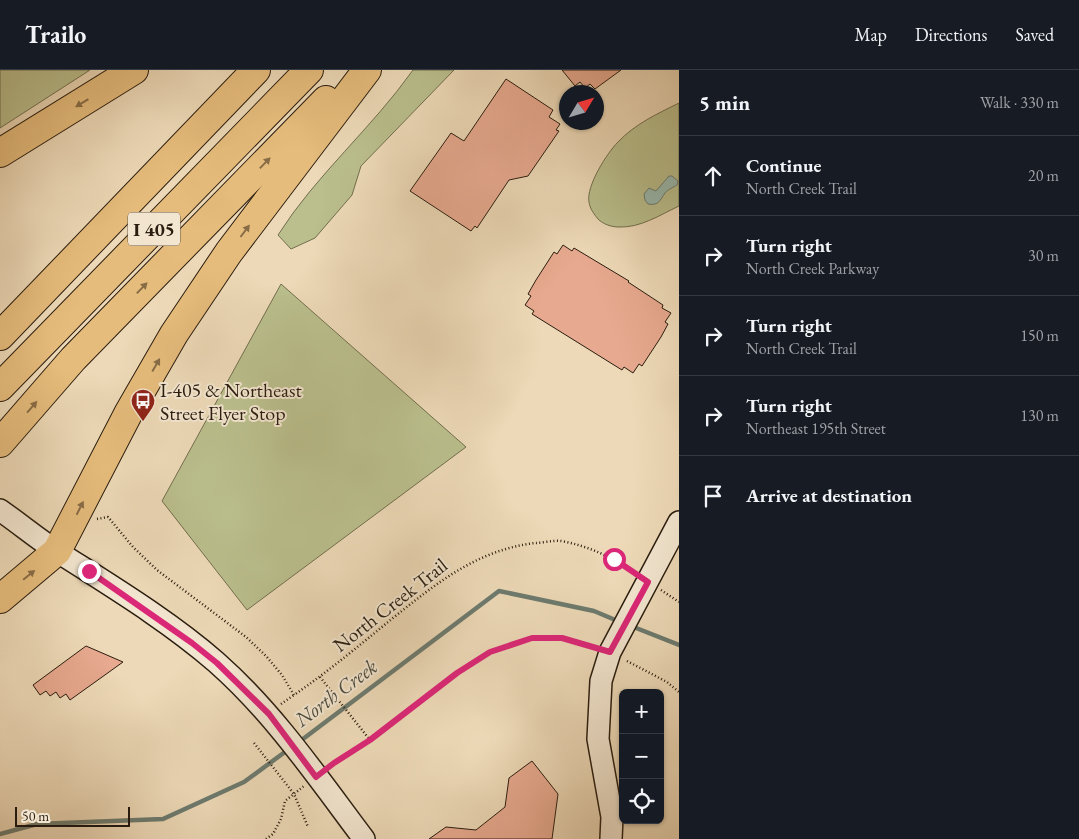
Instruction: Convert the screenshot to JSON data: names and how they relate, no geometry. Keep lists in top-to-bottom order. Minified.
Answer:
{"streets":{"highway":["I 405"],"path":["North Creek Trail"]},"water":["North Creek"],"places":{"bus stop":["I-405 & Northeast Street Flyer Stop"]},"scale_bar":"50 m","north":"top right","page":{"header":"Trailo","nav":["Map","Directions","Saved"],"heading":["5 min","Walk · 330 m"],"list":[["Continue","North Creek Trail","20 m"],["Turn right","North Creek Parkway","30 m"],["Turn right","North Creek Trail","150 m"],["Turn right","Northeast 195th Street","130 m"],"Arrive at destination"],"map_buttons":["+","−"],"scale":"50 m"}}
